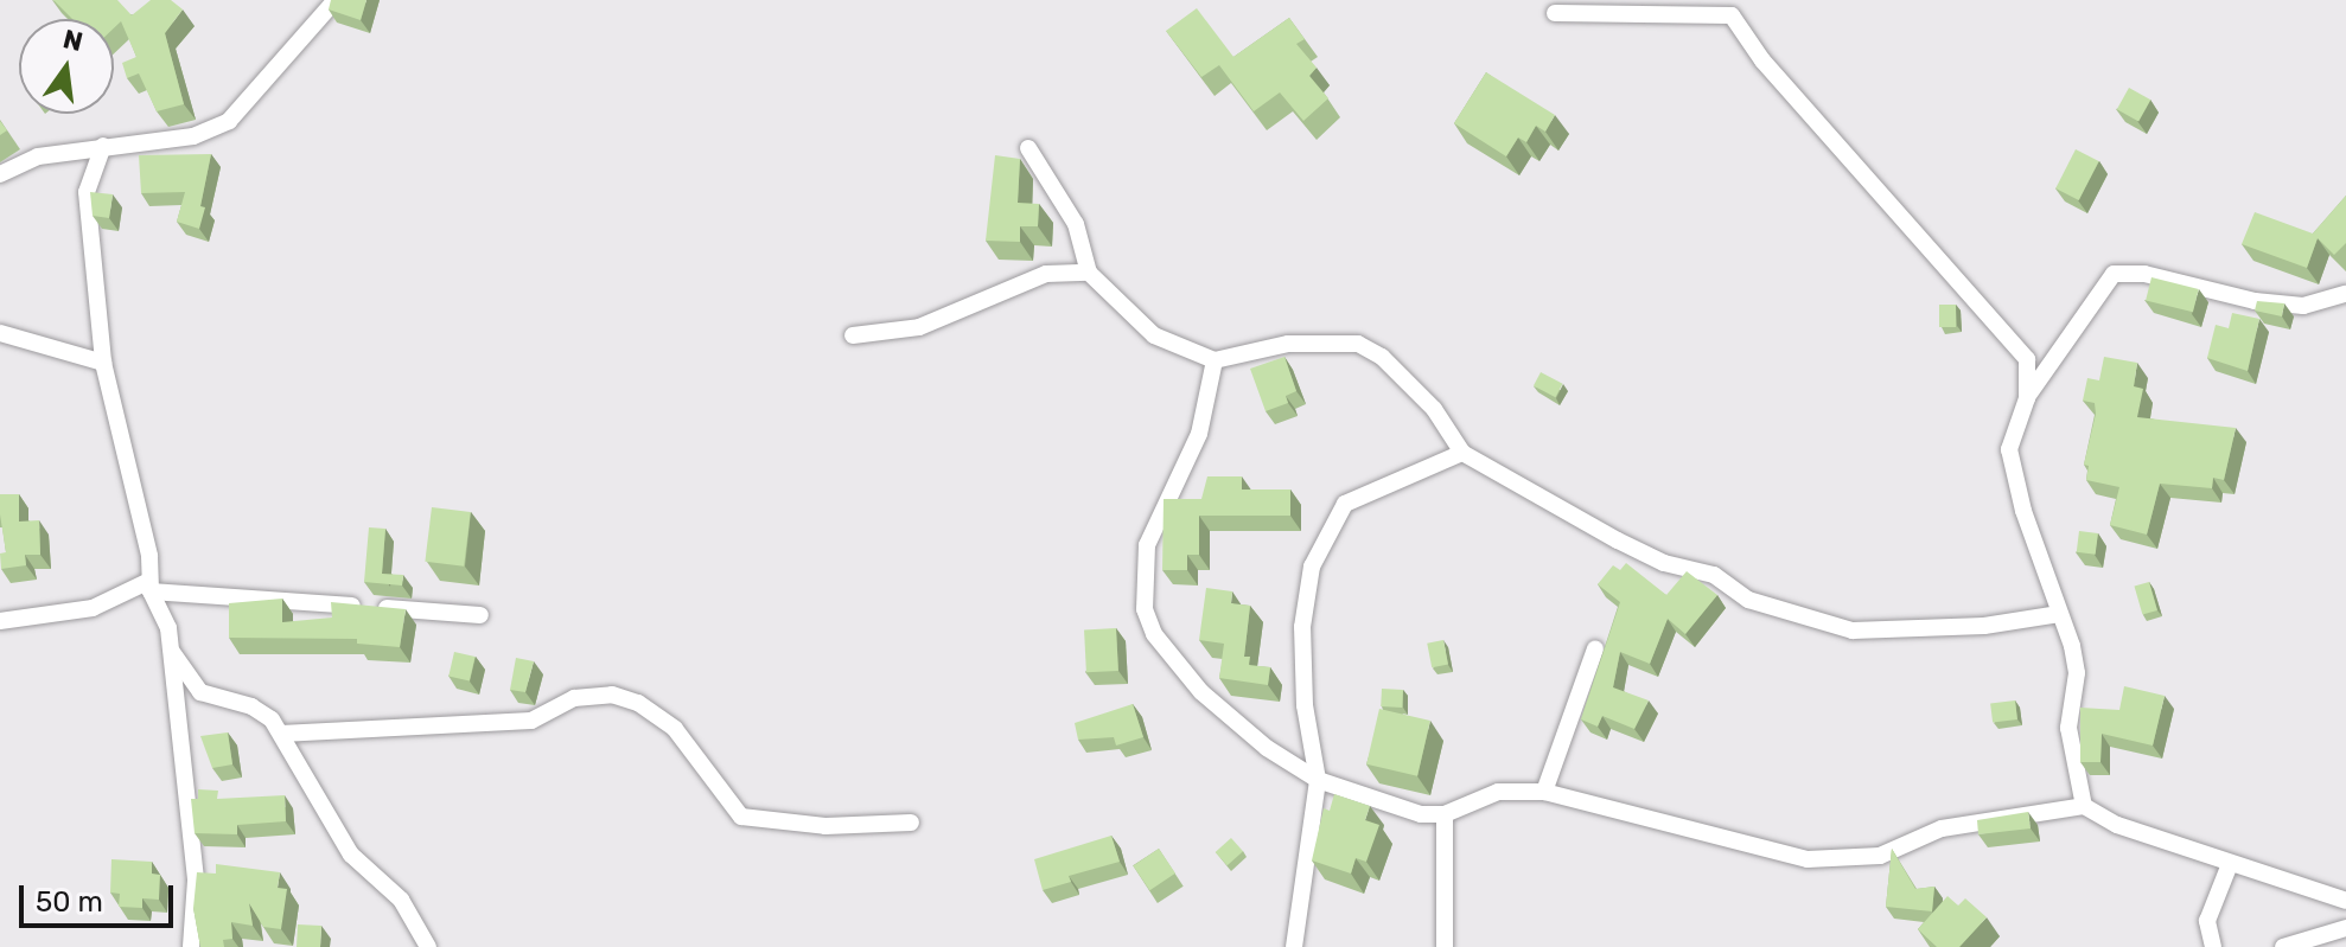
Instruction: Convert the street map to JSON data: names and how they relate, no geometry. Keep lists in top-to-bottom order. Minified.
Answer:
{"scale_bar":"50 m","north":"top"}
